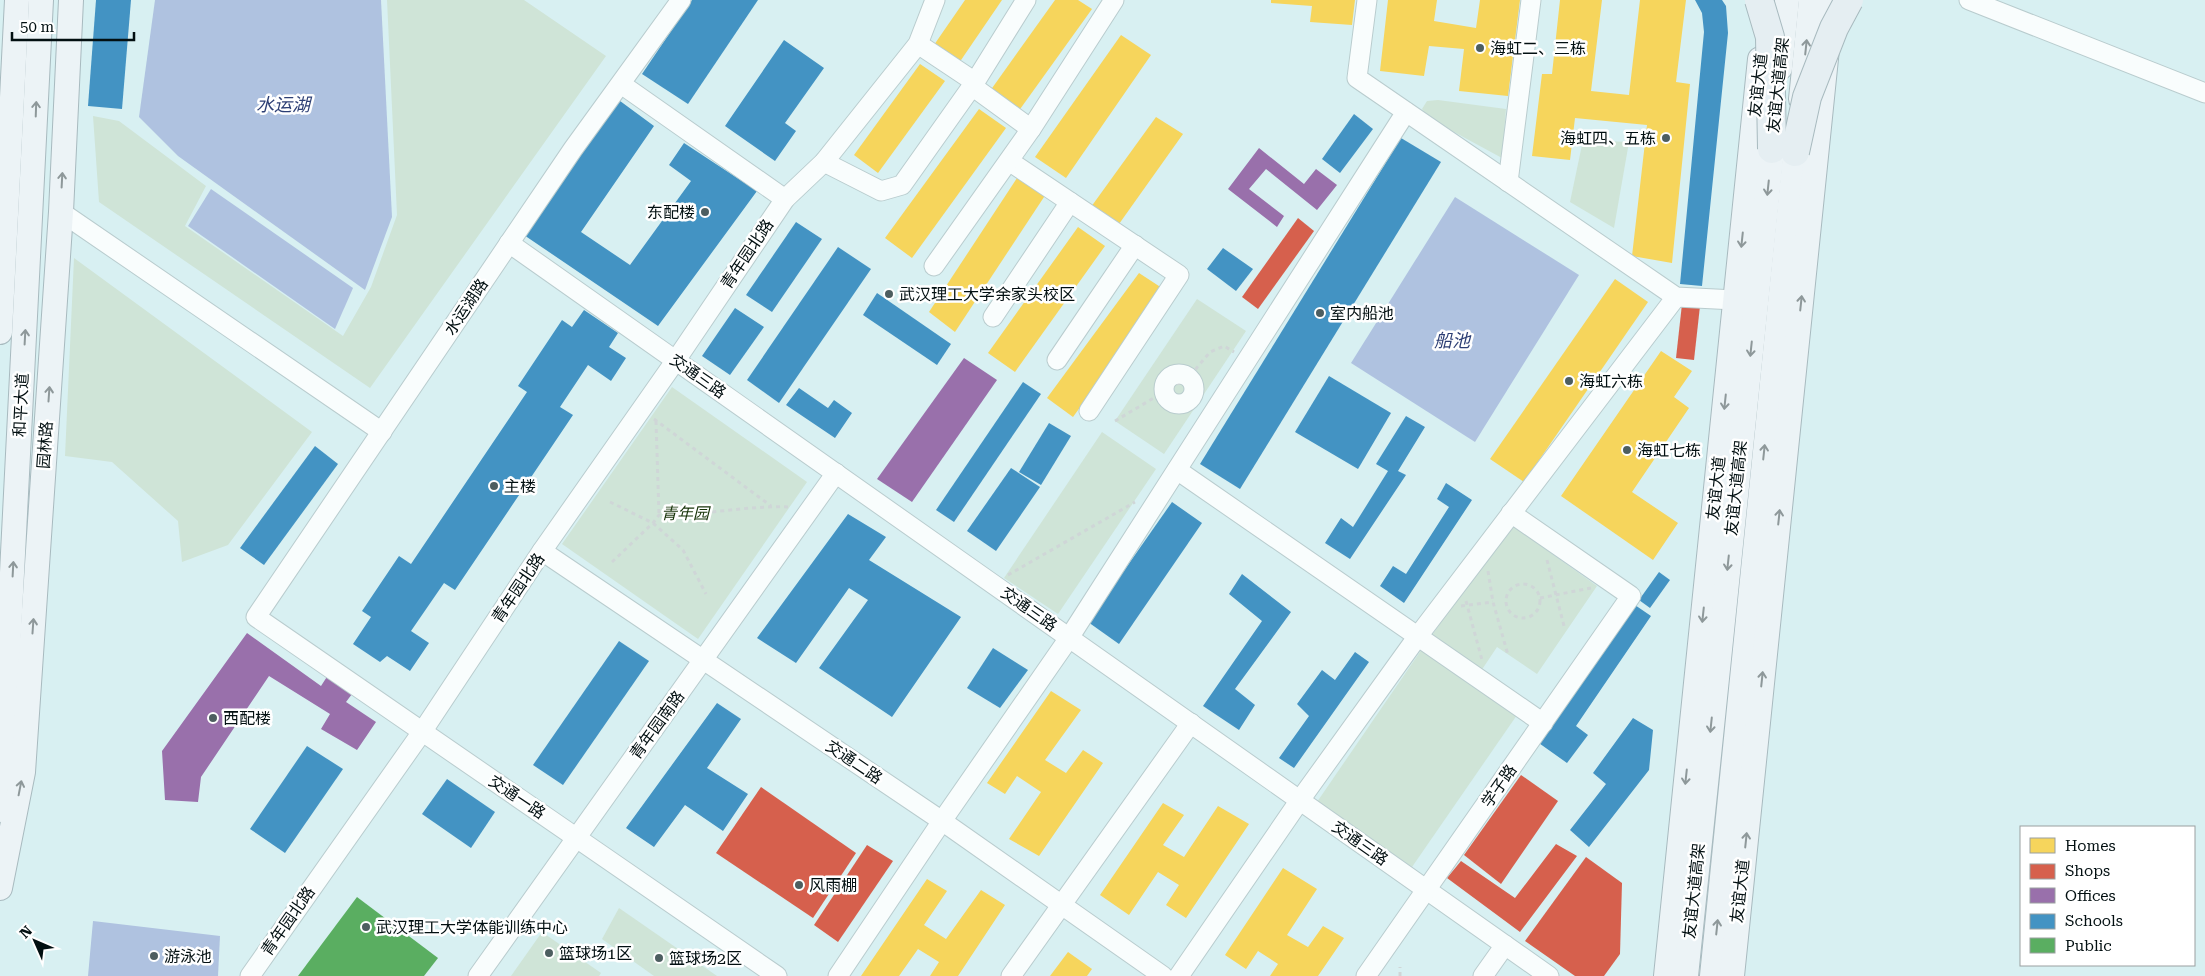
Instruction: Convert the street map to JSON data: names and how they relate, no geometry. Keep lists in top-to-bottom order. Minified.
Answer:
{"streets":{"main road":["友谊大道","友谊大道高架","和平大道","园林路"],"street":["青年园北路","水运湖路","交通三路","青年园南路","交通二路","学子路","交通一路"]},"crossings":[["青年园北路","交通三路"],["青年园北路","交通二路"],["青年园北路","交通一路"],["水运湖路","交通三路"],["水运湖路","交通一路"],["交通三路","青年园南路"],["交通三路","学子路"],["青年园南路","交通二路"],["青年园南路","交通一路"]],"water":["水运湖","船池"],"parks":["青年园"],"places":["海虹二、三栋","海虹四、五栋","东配楼","武汉理工大学余家头校区","室内船池","海虹六栋","海虹七栋","主楼","西配楼","风雨棚","武汉理工大学体能训练中心","篮球场1区","游泳池","篮球场2区"],"legend":["Homes","Shops","Offices","Schools","Public"],"scale_bar":"50 m","north":"top left"}
